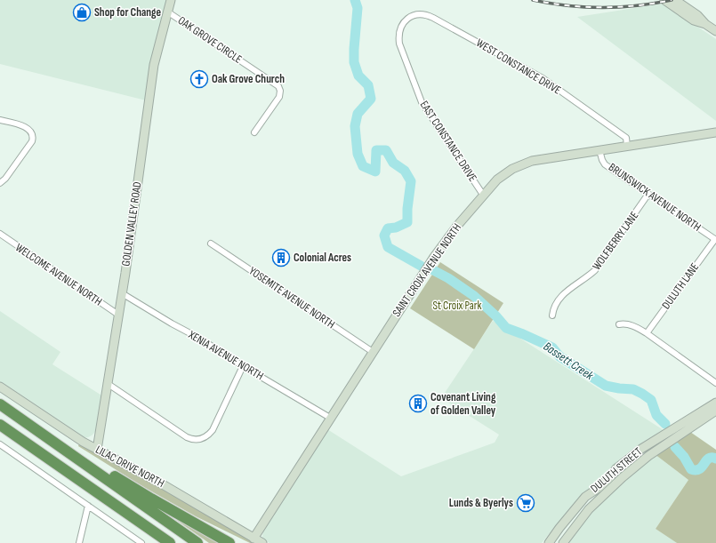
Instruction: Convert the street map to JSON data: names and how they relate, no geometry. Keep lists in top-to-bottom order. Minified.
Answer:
{"streets":{"street":["OAK GROVE CIRCLE","WEST CONSTANCE DRIVE","EAST CONSTANCE DRIVE","BRUNSWICK AVENUE NORTH","GOLDEN VALLEY ROAD","WOLFBERRY LANE","SAINT CROIX AVENUE NORTH","WELCOME AVENUE NORTH","DULUTH LANE","YOSEMITE AVENUE NORTH","XENIA AVENUE NORTH","LILAC DRIVE NORTH","DULUTH STREET"]},"crossings":[["OAK GROVE CIRCLE","GOLDEN VALLEY ROAD"],["WEST CONSTANCE DRIVE","EAST CONSTANCE DRIVE"],["WEST CONSTANCE DRIVE","SAINT CROIX AVENUE NORTH"],["EAST CONSTANCE DRIVE","SAINT CROIX AVENUE NORTH"],["BRUNSWICK AVENUE NORTH","WOLFBERRY LANE"],["BRUNSWICK AVENUE NORTH","SAINT CROIX AVENUE NORTH"],["BRUNSWICK AVENUE NORTH","DULUTH LANE"],["GOLDEN VALLEY ROAD","WELCOME AVENUE NORTH"],["GOLDEN VALLEY ROAD","XENIA AVENUE NORTH"],["GOLDEN VALLEY ROAD","LILAC DRIVE NORTH"],["SAINT CROIX AVENUE NORTH","YOSEMITE AVENUE NORTH"],["SAINT CROIX AVENUE NORTH","XENIA AVENUE NORTH"],["SAINT CROIX AVENUE NORTH","LILAC DRIVE NORTH"]],"water":["Bassett Creek"],"parks":["St Croix Park"],"places":{"shop":["Shop for Change"],"church":["Oak Grove Church"],"building":["Colonial Acres","Covenant Living of Golden Valley"],"supermarket":["Lunds & Byerlys"]}}
